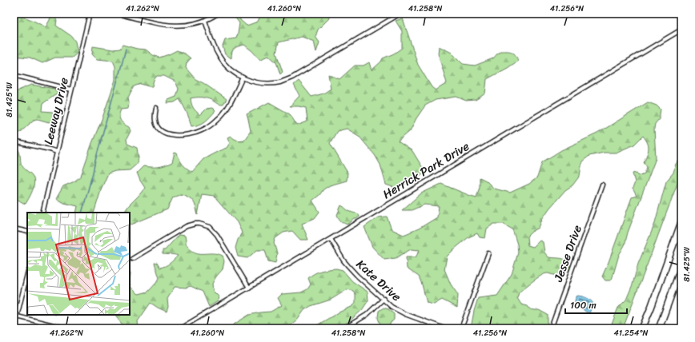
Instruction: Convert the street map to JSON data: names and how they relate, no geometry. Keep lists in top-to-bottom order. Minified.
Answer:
{"streets":{"street":["Leeway Drive","Herrick Park Drive","Jesse Drive","Kate Drive"]},"crossings":[["Herrick Park Drive","Kate Drive"]],"scale_bar":"100 m","coordinates":["41.262°N","41.260°N","41.258°N","41.256°N","81.425°W","41.254°N"]}
